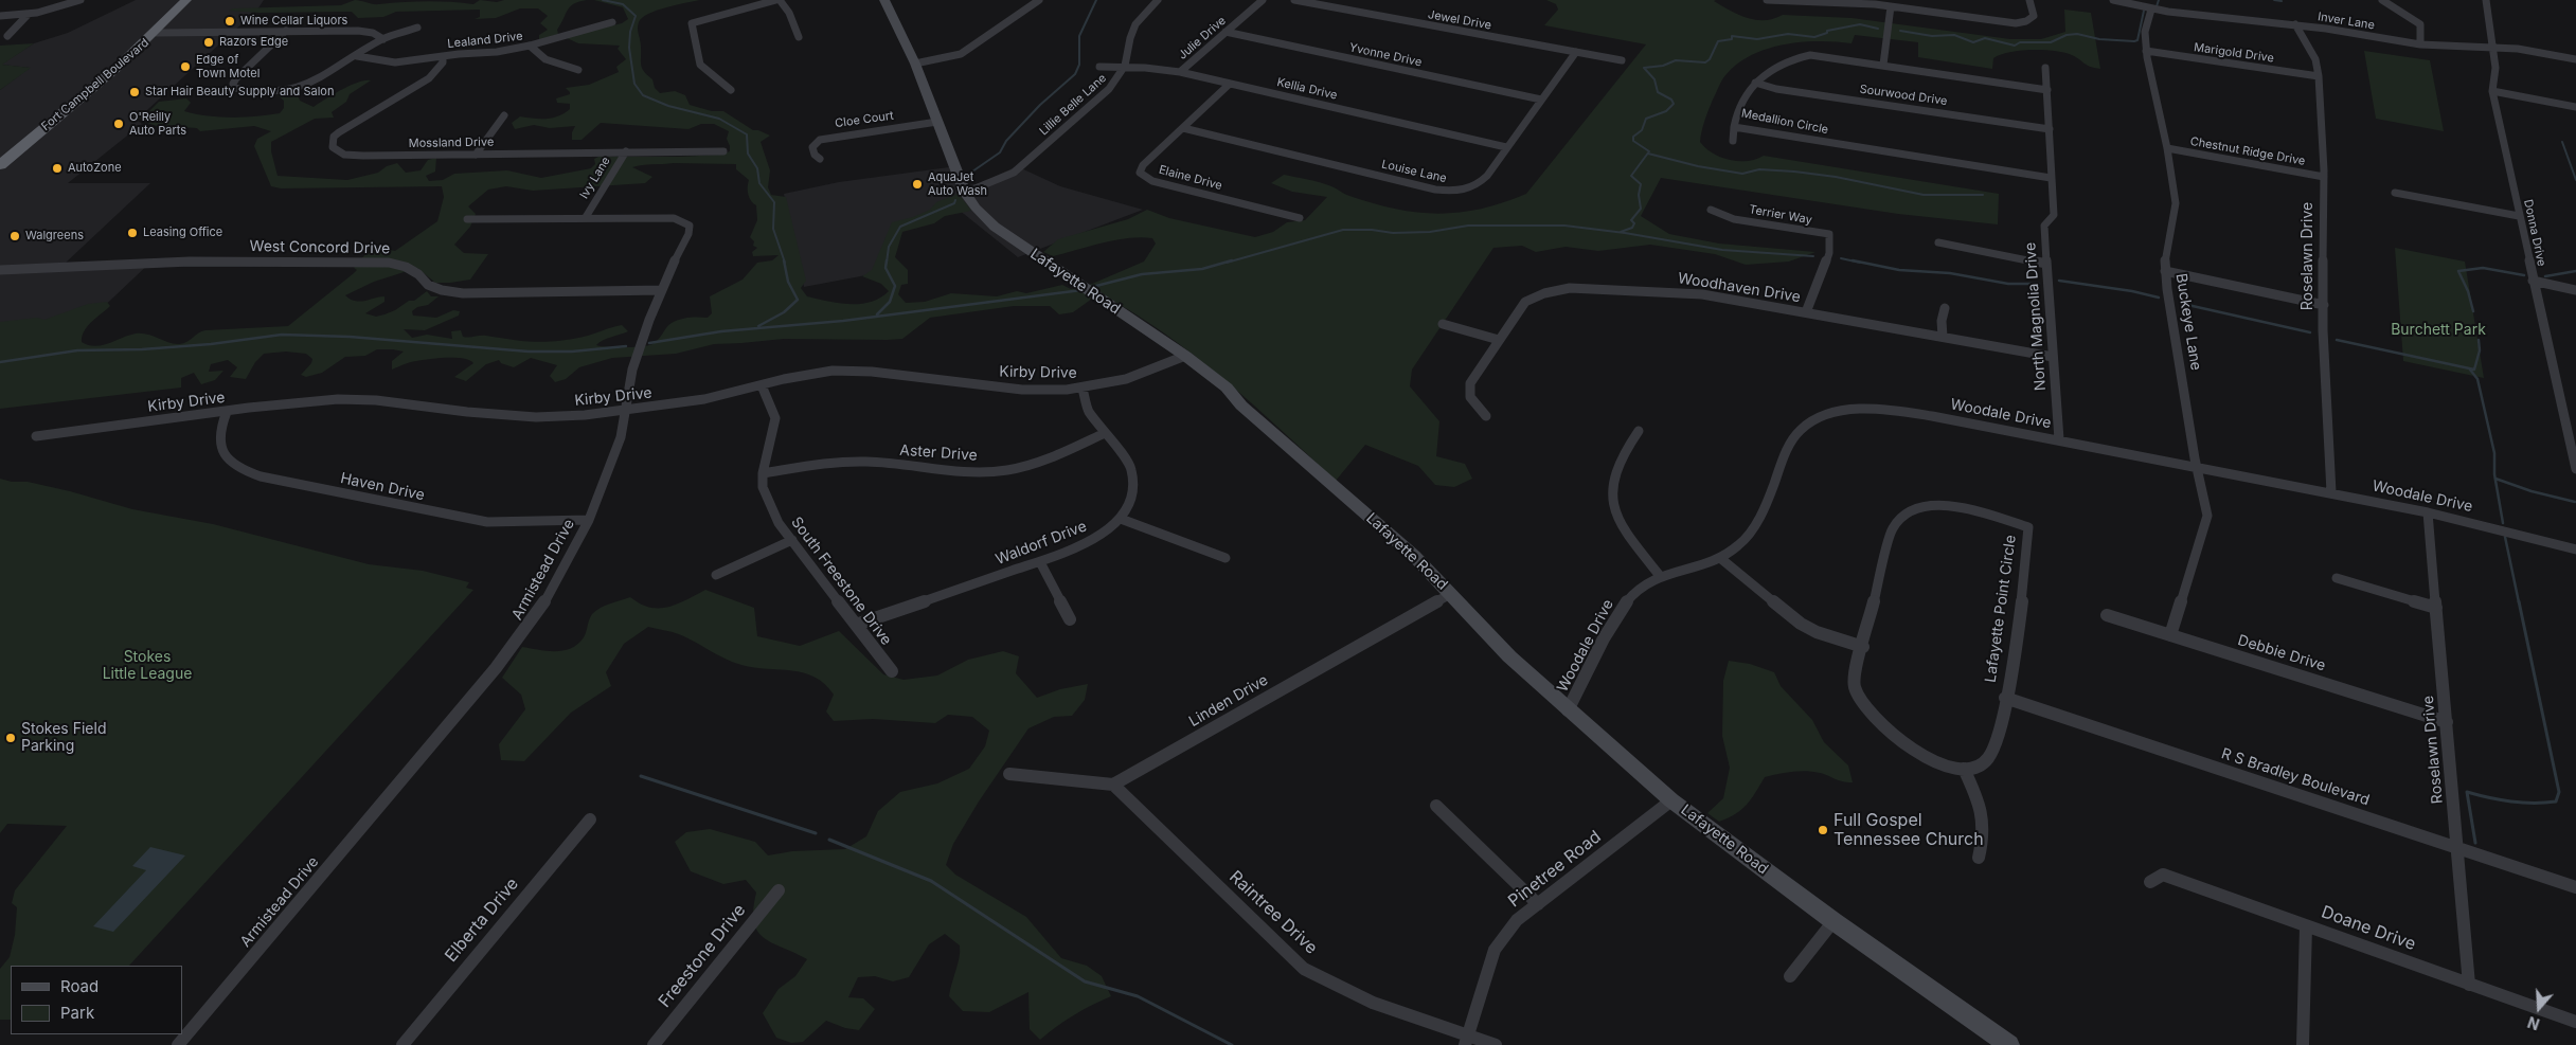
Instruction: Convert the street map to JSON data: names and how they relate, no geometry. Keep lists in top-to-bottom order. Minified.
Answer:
{"streets":{"highway":["Fort Campbell Boulevard"],"main road":["Lafayette Road"],"street":["Jewel Drive","Inver Lane","Julie Drive","Lealand Drive","Marigold Drive","Yvonne Drive","Kellia Drive","Sourwood Drive","Lillie Belle Lane","Cloe Court","Medallion Circle","Mossland Drive","Chestnut Ridge Drive","Louise Lane","Ivy Lane","Elaine Drive","Terrier Way","Donna Drive","West Concord Drive","Roselawn Drive","Woodhaven Drive","North Magnolia Drive","Buckeye Lane","Kirby Drive","Woodale Drive","Aster Drive","Haven Drive","Waldorf Drive","Armistead Drive","South Freestone Drive","Lafayette Point Circle","Debbie Drive","Linden Drive","R S Bradley Boulevard","Pinetree Road","Raintree Drive","Elberta Drive","Doane Drive","Freestone Drive"]},"crossings":[["Jewel Drive","Louise Lane"],["Inver Lane","Donna Drive"],["Inver Lane","Roselawn Drive"],["Inver Lane","Buckeye Lane"],["Julie Drive","Yvonne Drive"],["Julie Drive","Kellia Drive"],["Lealand Drive","Mossland Drive"],["Marigold Drive","Roselawn Drive"],["Marigold Drive","Buckeye Lane"],["Yvonne Drive","Louise Lane"],["Kellia Drive","Lillie Belle Lane"],["Kellia Drive","Louise Lane"],["Kellia Drive","Elaine Drive"],["Sourwood Drive","Medallion Circle"],["Sourwood Drive","North Magnolia Drive"],["Lillie Belle Lane","Lafayette Road"],["Cloe Court","Lafayette Road"],["Medallion Circle","North Magnolia Drive"],["Mossland Drive","Ivy Lane"],["Chestnut Ridge Drive","Roselawn Drive"],["Chestnut Ridge Drive","Buckeye Lane"],["Louise Lane","Elaine Drive"],["Ivy Lane","Armistead Drive"],["Terrier Way","Woodhaven Drive"],["West Concord Drive","Armistead Drive"],["Roselawn Drive","Woodale Drive"],["Roselawn Drive","Debbie Drive"],["Roselawn Drive","R S Bradley Boulevard"],["Roselawn Drive","Doane Drive"],["Lafayette Road","Kirby Drive"],["Lafayette Road","Woodale Drive"],["Lafayette Road","Linden Drive"],["Lafayette Road","Pinetree Road"],["Woodhaven Drive","North Magnolia Drive"],["North Magnolia Drive","Woodale Drive"],["Buckeye Lane","Woodale Drive"],["Buckeye Lane","Debbie Drive"],["Kirby Drive","Haven Drive"],["Kirby Drive","Waldorf Drive"],["Kirby Drive","Armistead Drive"],["Kirby Drive","South Freestone Drive"],["Aster Drive","Waldorf Drive"],["Aster Drive","South Freestone Drive"],["Haven Drive","Armistead Drive"],["Waldorf Drive","South Freestone Drive"],["Lafayette Point Circle","R S Bradley Boulevard"],["Linden Drive","Raintree Drive"],["Pinetree Road","Raintree Drive"]],"parks":["Burchett Park","Stokes Little League"],"places":["Wine Cellar Liquors","Razors Edge","Edge of Town Motel","Star Hair Beauty Supply and Salon","O'Reilly Auto Parts","AutoZone","AquaJet Auto Wash","Leasing Office","Walgreens","Stokes Field Parking","Full Gospel Tennessee Church"],"legend":["Road","Park"],"north":"bottom"}
